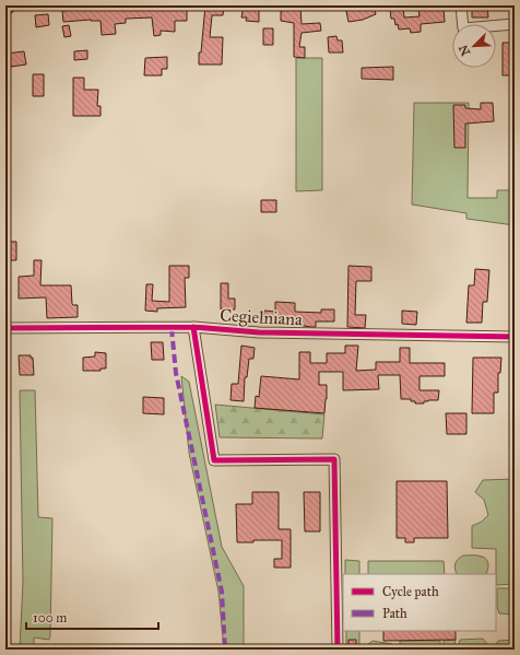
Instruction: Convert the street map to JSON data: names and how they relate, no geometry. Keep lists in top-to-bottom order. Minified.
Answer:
{"streets":{"street":["Cegielniana"]},"legend":["Cycle path","Path"],"scale_bar":"100 m","north":"bottom left"}
